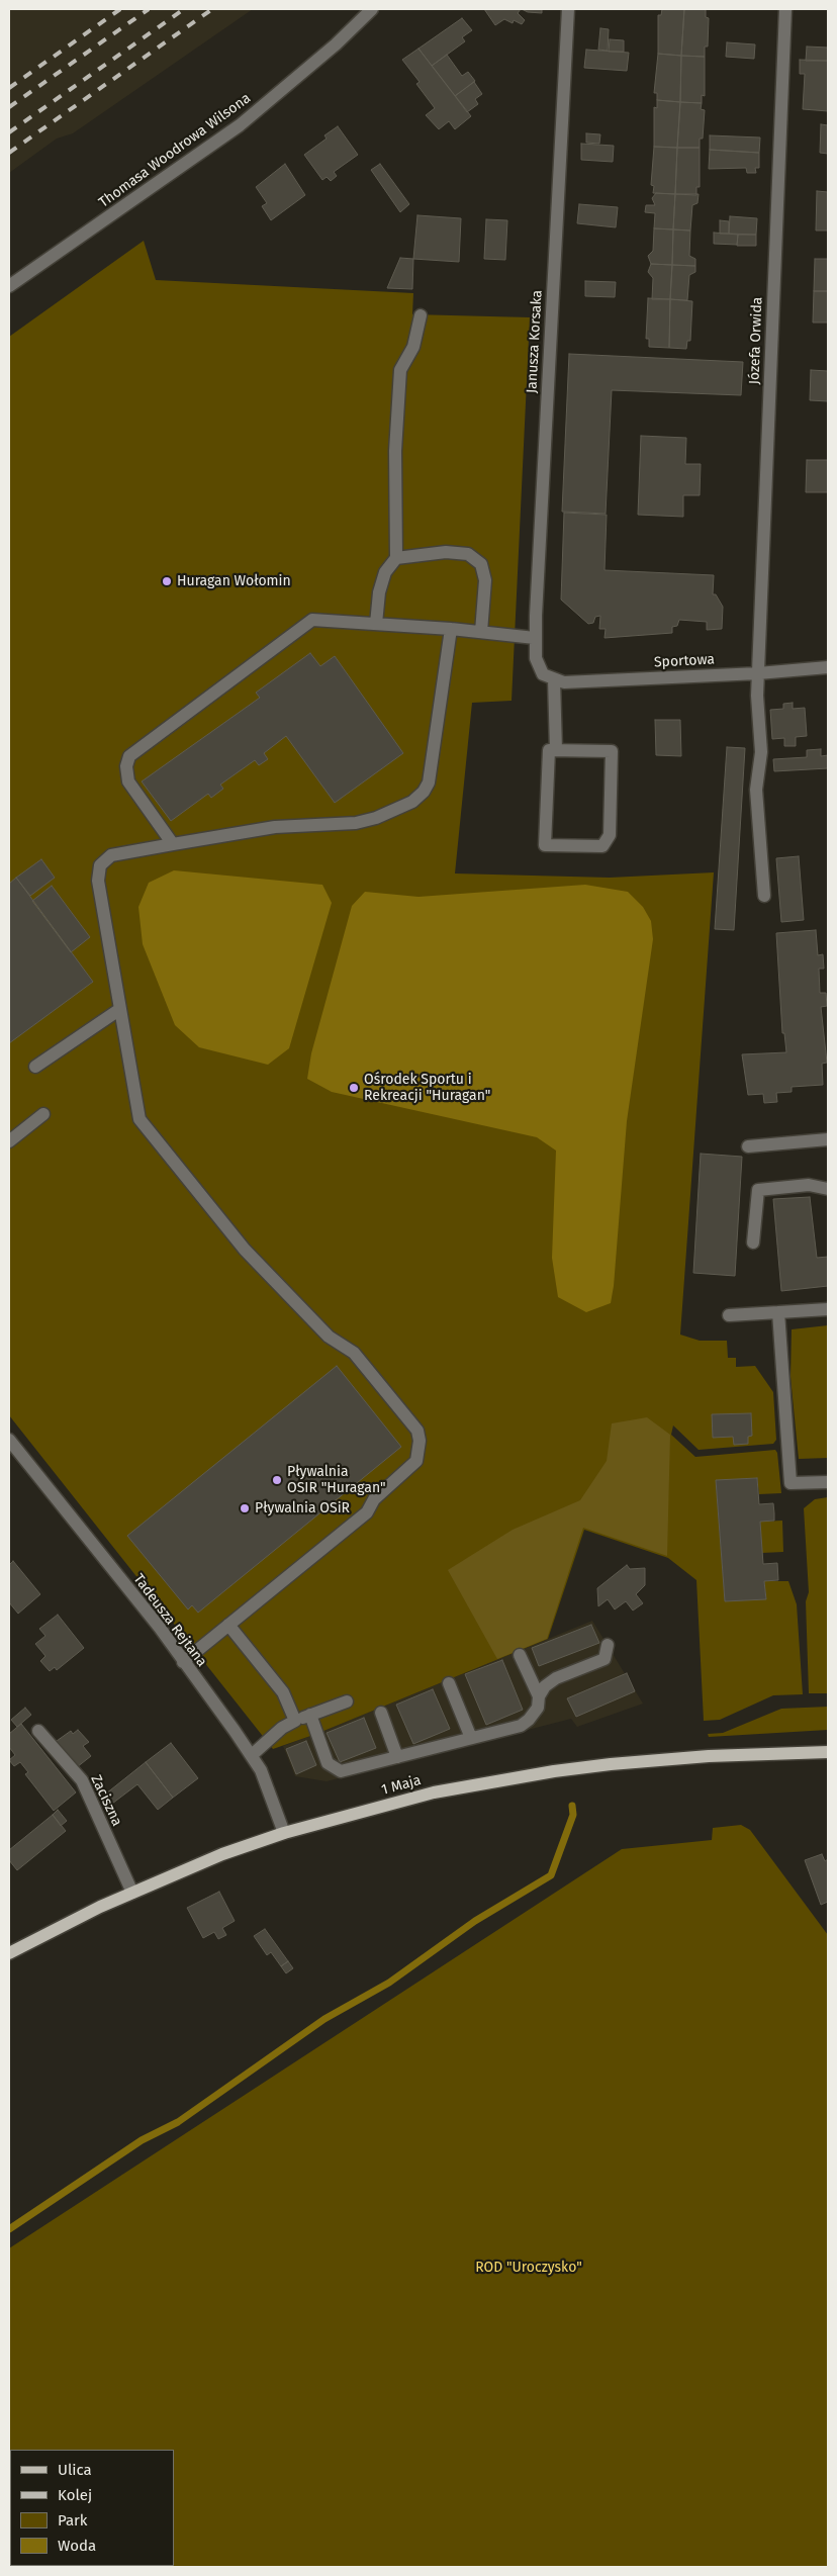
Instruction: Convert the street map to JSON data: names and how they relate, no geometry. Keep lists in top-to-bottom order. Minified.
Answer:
{"streets":{"main road":["1 Maja"],"street":["Thomasa Woodrowa Wilsona","Józefa Orwida","Janusza Korsaka","Sportowa","Tadeusza Rejtana","Zaciszna"]},"crossings":[["Józefa Orwida","Sportowa"],["Janusza Korsaka","Sportowa"],["Tadeusza Rejtana","1 Maja"],["1 Maja","Zaciszna"]],"parks":["ROD \"Uroczysko\""],"places":["Huragan Wołomin","Ośrodek Sportu i Rekreacji \"Huragan\"","Pływalnia OSIR \"Huragan\"","Pływalnia OSiR"],"legend":["Ulica","Kolej","Park","Woda"]}
